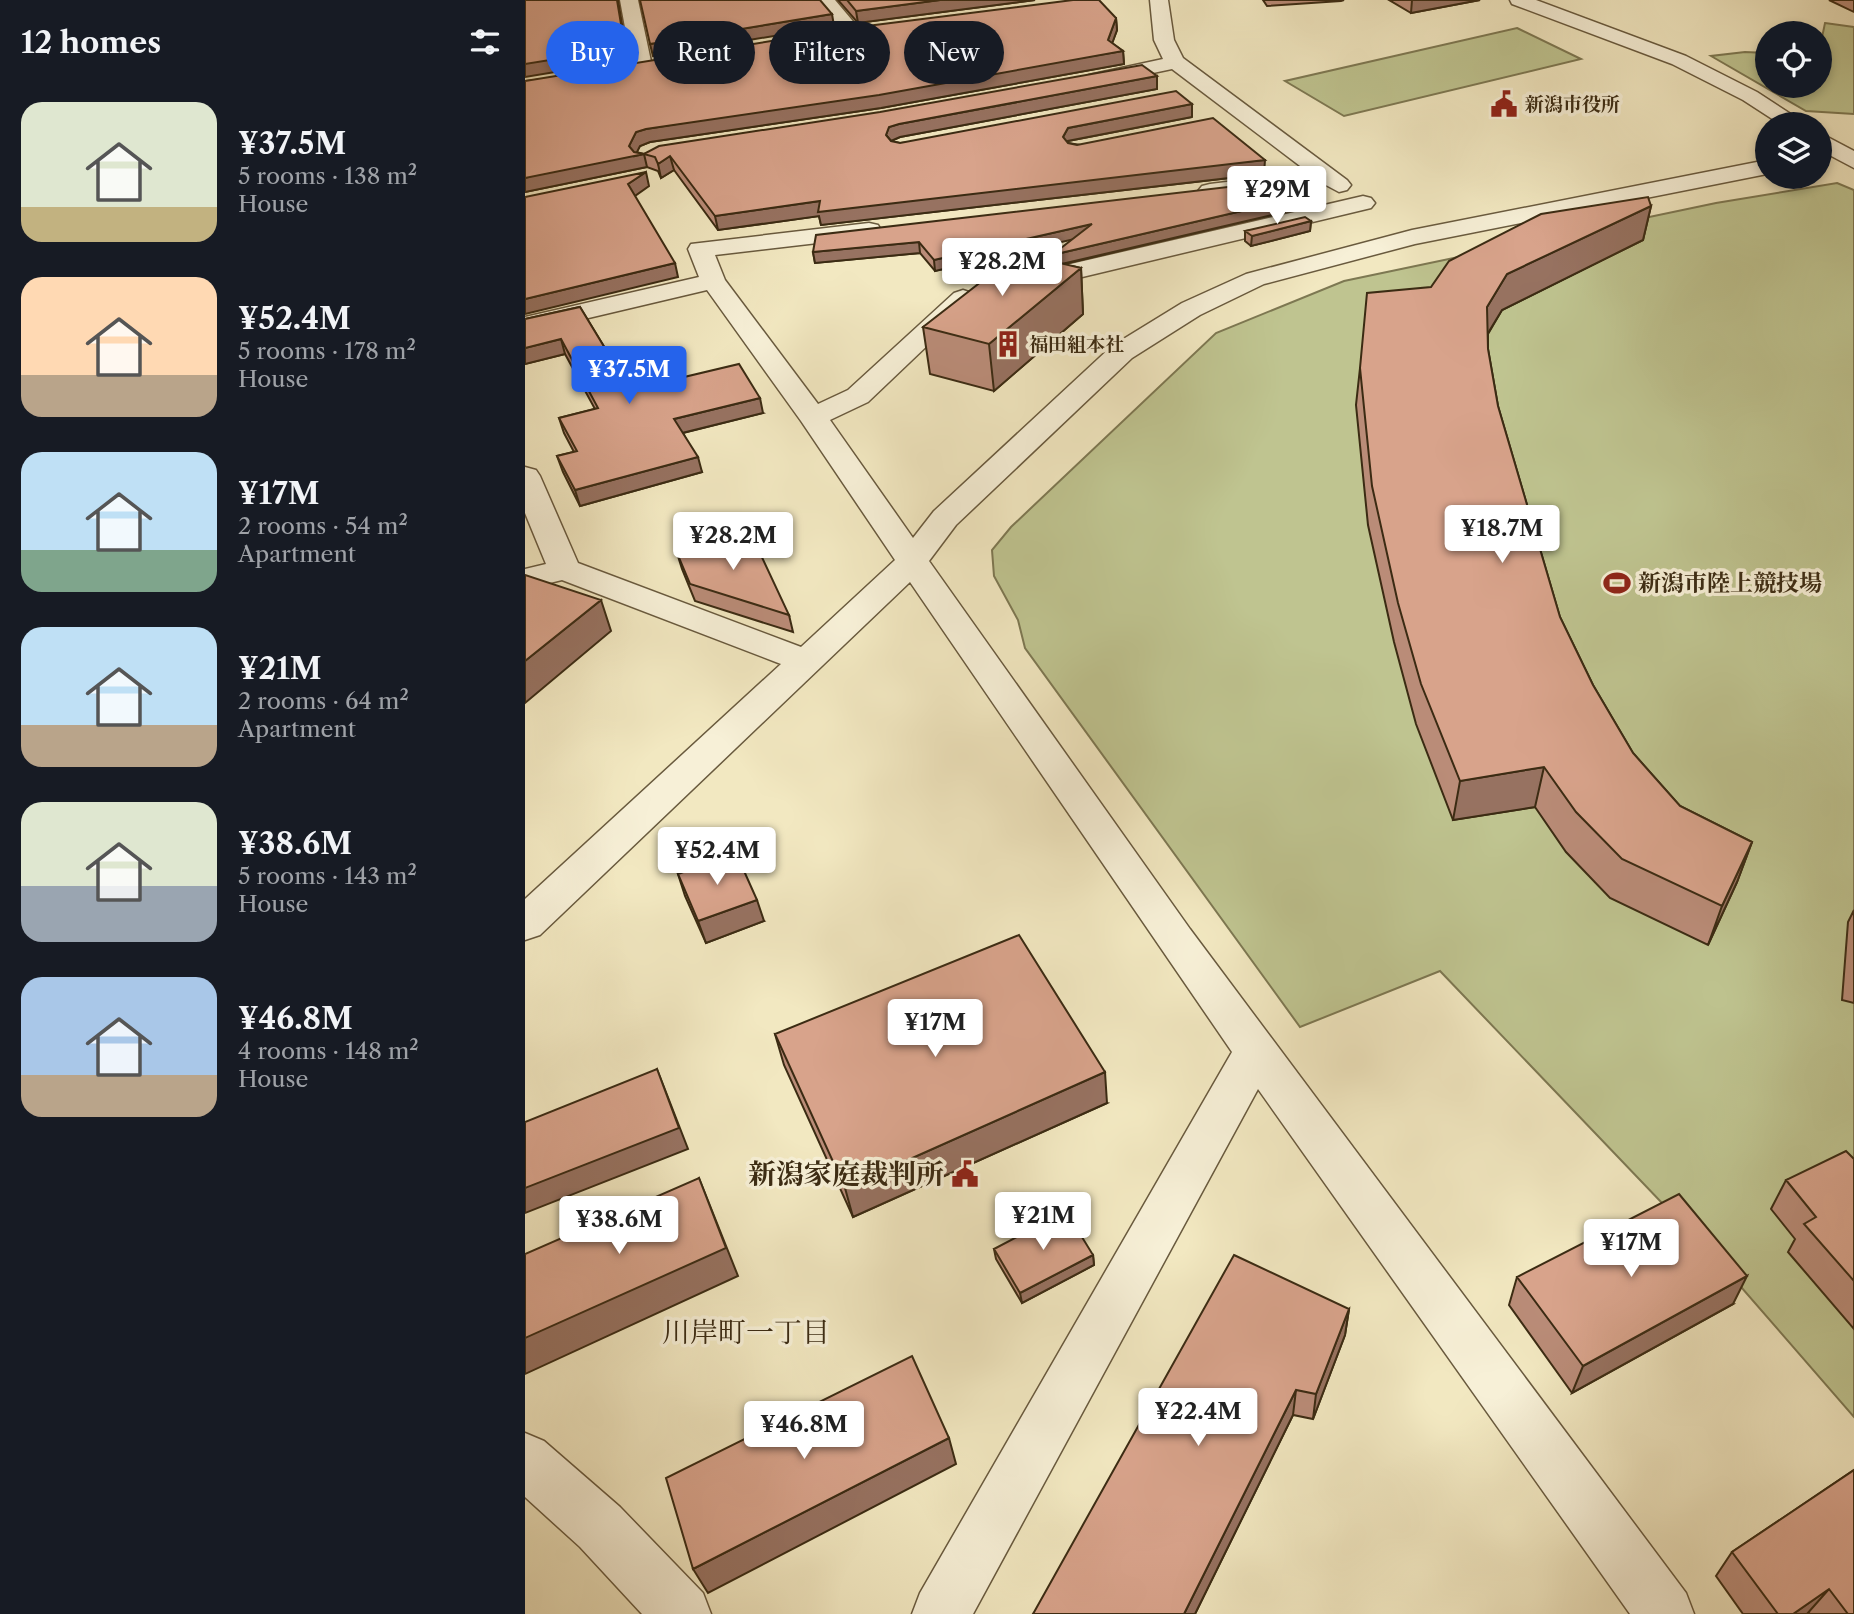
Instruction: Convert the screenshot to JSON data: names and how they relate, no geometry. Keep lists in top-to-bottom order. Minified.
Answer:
{"districts":["川岸町一丁目"],"places":{"public building":["新潟市役所","新潟家庭裁判所"],"building":["福田組本社"],"sports":["新潟市陸上競技場"]},"page":{"heading":"12 homes","chip":["Buy","Rent","Filters","New"],"list":[{"name":"¥37.5M","note":"5 rooms · 138 m² · House"},{"name":"¥52.4M","note":"5 rooms · 178 m² · House"},{"name":"¥17M","note":"2 rooms · 54 m² · Apartment"},{"name":"¥21M","note":"2 rooms · 64 m² · Apartment"},{"name":"¥38.6M","note":"5 rooms · 143 m² · House"},{"name":"¥46.8M","note":"4 rooms · 148 m² · House"}],"price":["¥29M","¥28.2M","¥37.5M","¥18.7M","¥28.2M","¥52.4M","¥17M","¥21M","¥38.6M","¥17M","¥22.4M","¥46.8M"]}}
